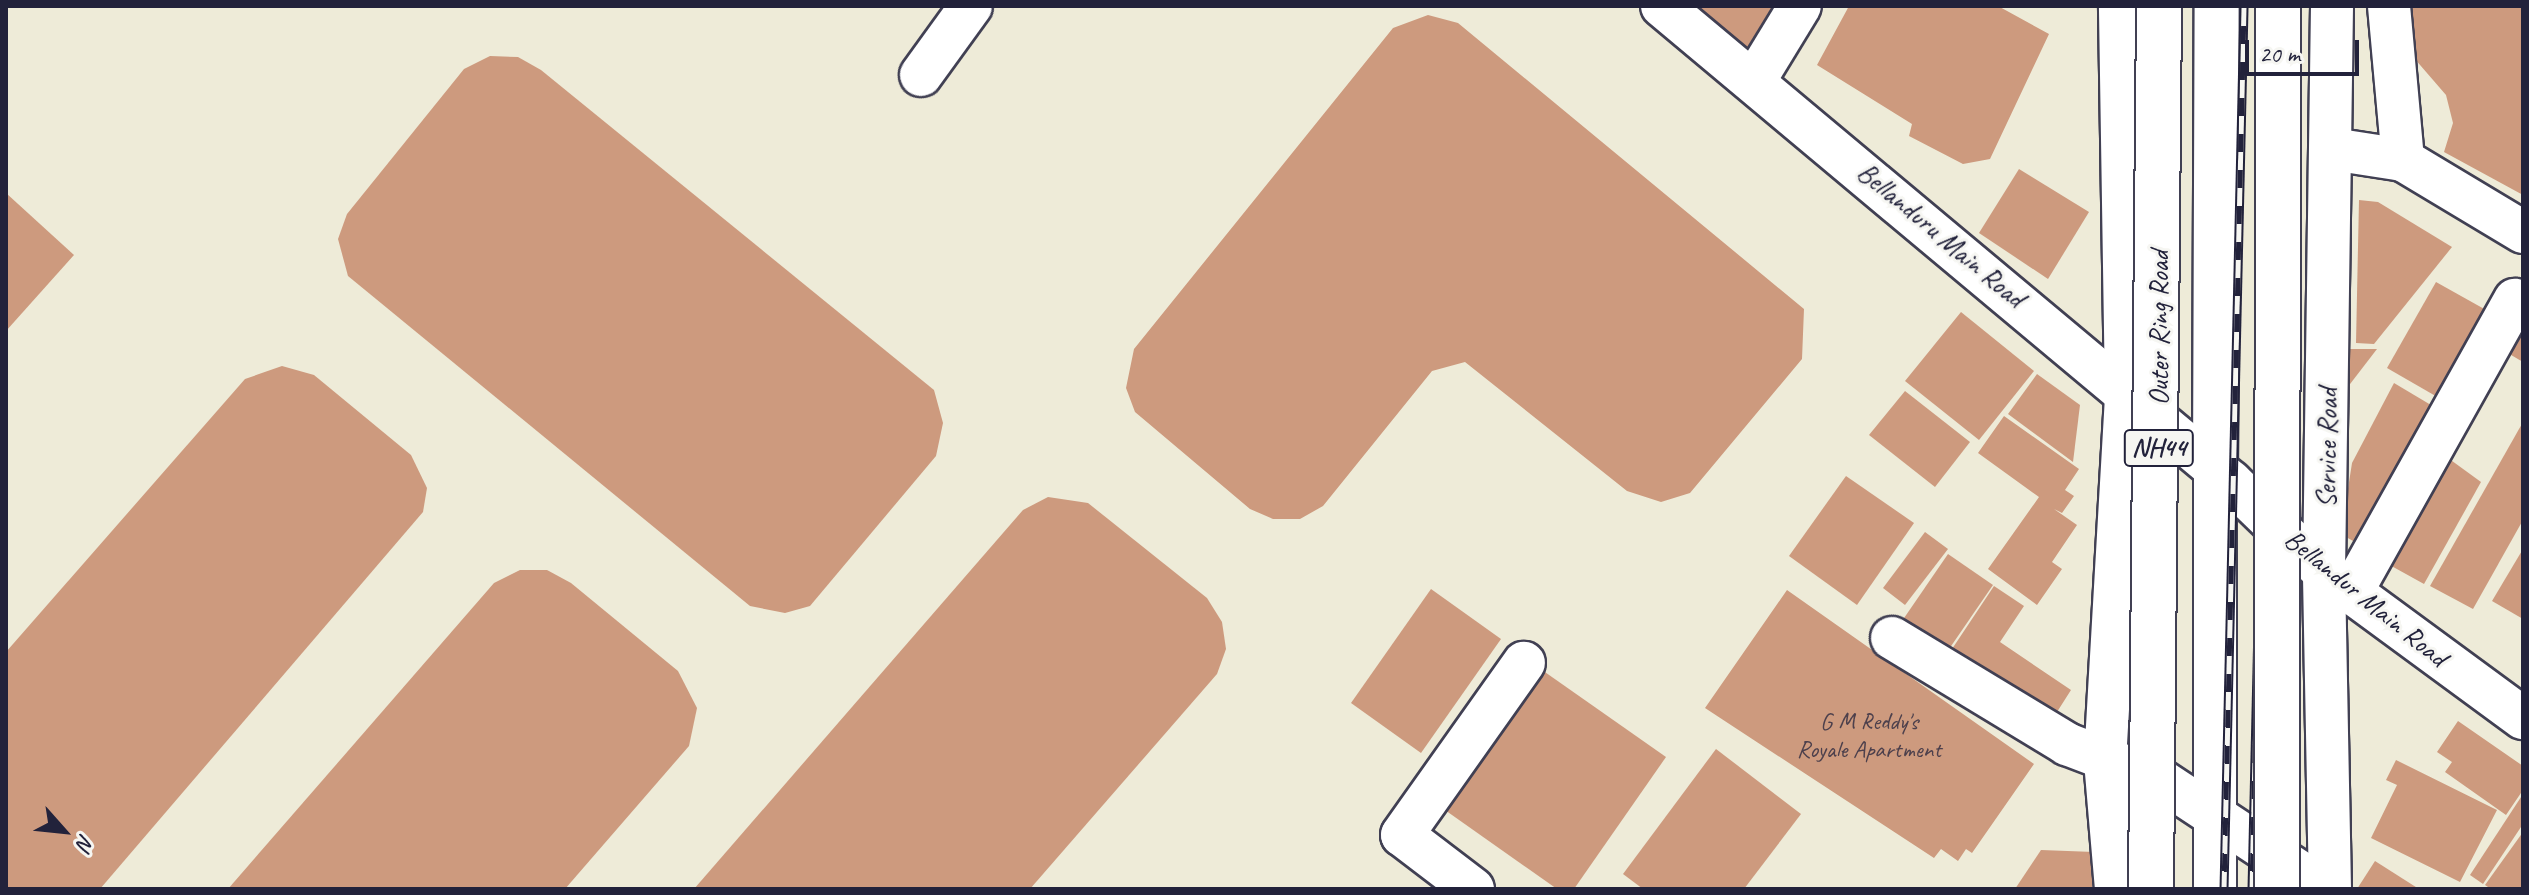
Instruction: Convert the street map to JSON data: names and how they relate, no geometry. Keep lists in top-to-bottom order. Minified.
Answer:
{"streets":{"highway":["Outer Ring Road","NH44"],"street":["Bellanduru Main Road","Service Road","Bellandur Main Road"]},"crossings":[["Bellanduru Main Road","Bellandur Main Road"],["Service Road","Bellandur Main Road"]],"house_numbers":["G M Reddy's Royale Apartment"],"scale_bar":"20 m","north":"bottom right"}
